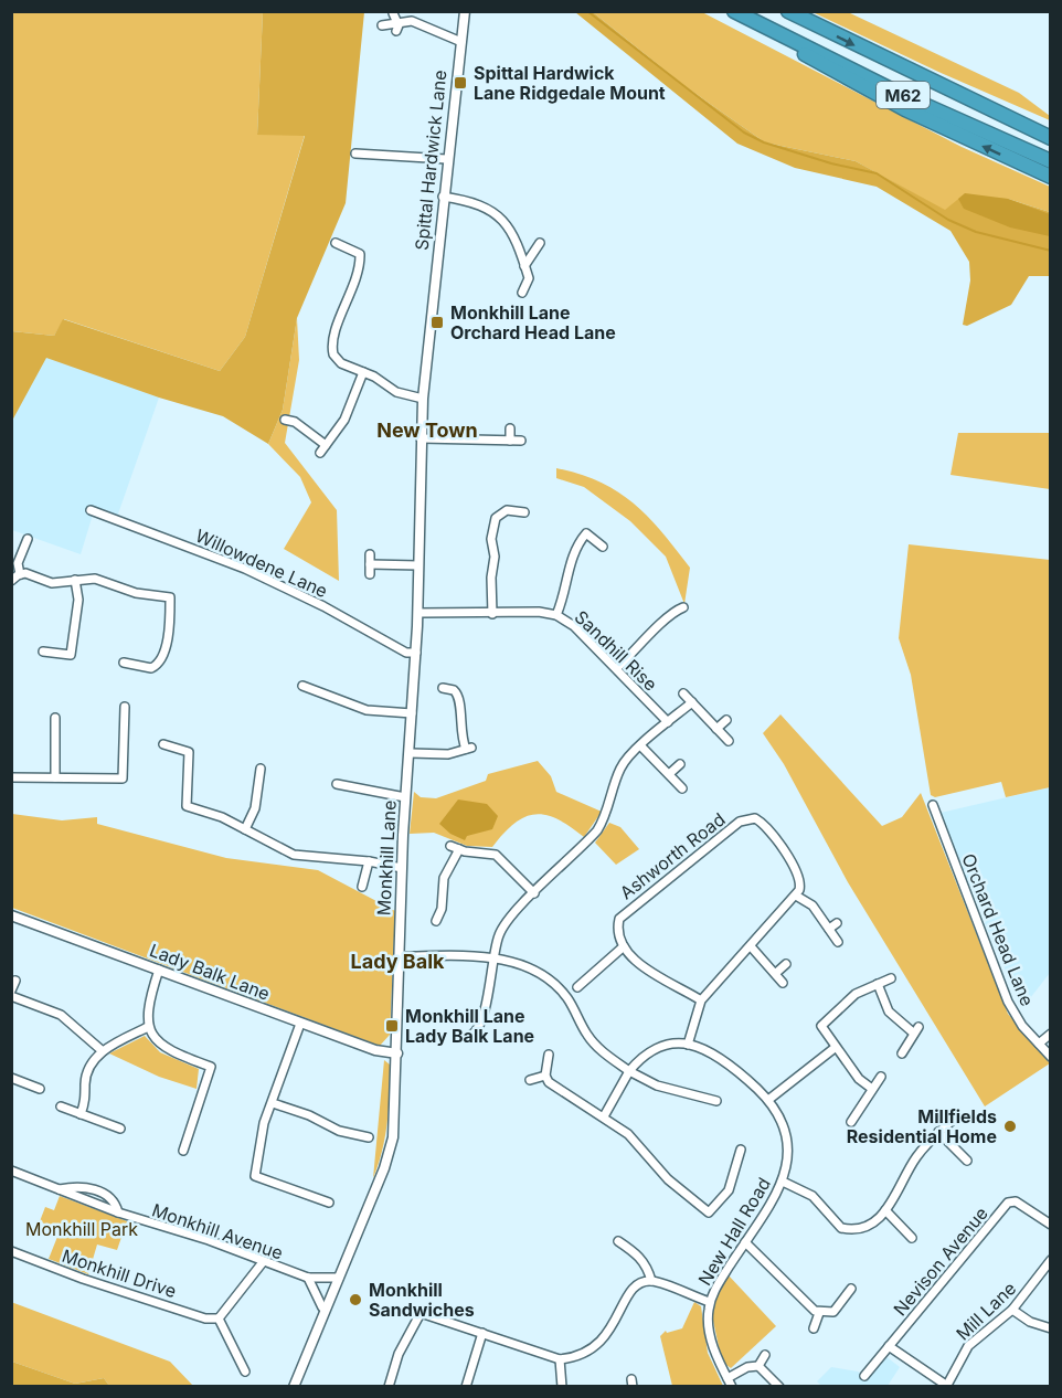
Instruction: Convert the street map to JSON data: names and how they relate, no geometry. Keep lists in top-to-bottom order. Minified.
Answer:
{"streets":{"highway":["M62"],"street":["Spittal Hardwick Lane","Willowdene Lane","Sandhill Rise","Ashworth Road","Monkhill Lane","Orchard Head Lane","Lady Balk Lane","Monkhill Avenue","New Hall Road","Nevison Avenue","Monkhill Drive","Mill Lane"]},"crossings":[["Spittal Hardwick Lane","Monkhill Lane"],["Willowdene Lane","Monkhill Lane"],["Sandhill Rise","Monkhill Lane"],["Monkhill Lane","Lady Balk Lane"],["Monkhill Lane","Monkhill Avenue"]],"districts":["New Town","Lady Balk"],"parks":["Monkhill Park"],"places":{"transit":["Spittal Hardwick Lane Ridgedale Mount","Monkhill Lane Orchard Head Lane","Monkhill Lane Lady Balk Lane"],"other":["Millfields Residential Home","Monkhill Sandwiches"]}}
